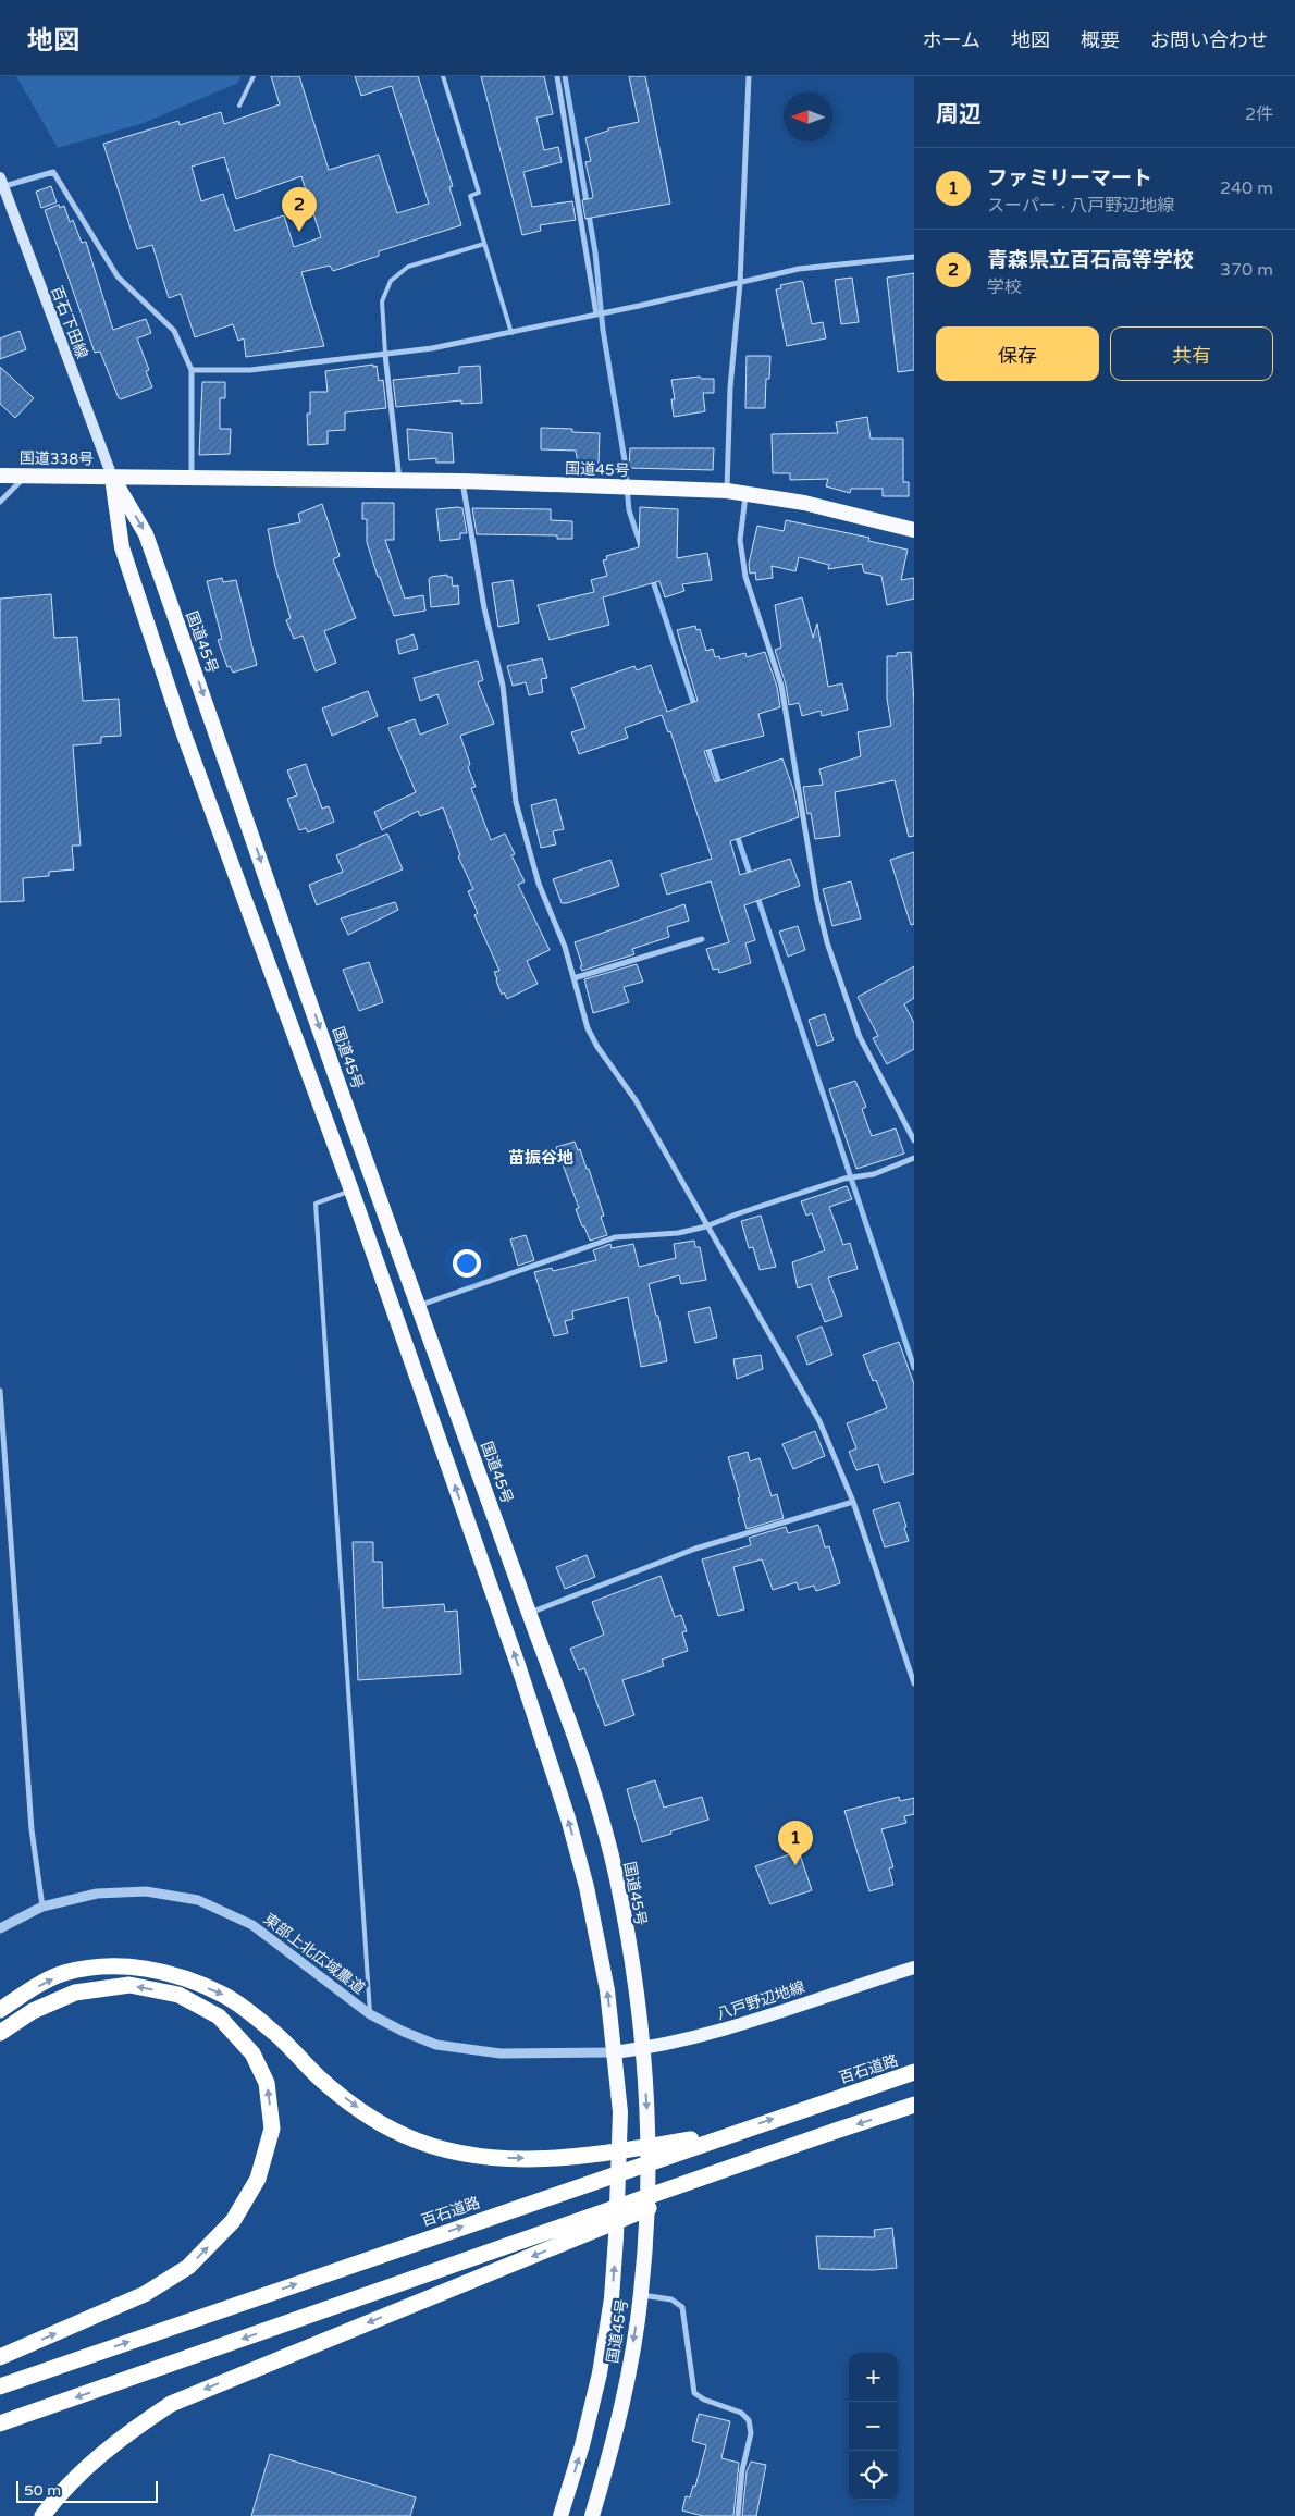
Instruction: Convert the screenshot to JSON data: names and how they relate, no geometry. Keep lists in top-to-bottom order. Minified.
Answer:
{"streets":{"highway":["国道338号","国道45号","百石道路"],"main road":["百石下田線","八戸野辺地線"],"street":["東部上北広域農道"]},"crossings":[["百石下田線","国道338号"],["百石下田線","国道45号"],["国道338号","国道45号"],["国道45号","東部上北広域農道"],["国道45号","八戸野辺地線"],["東部上北広域農道","八戸野辺地線"]],"districts":["苗振谷地"],"scale_bar":"50 m","north":"left","page":{"header":"地図","nav":["ホーム","地図","概要","お問い合わせ"],"heading":["周辺","2件"],"list":[{"mark":"1","name":"ファミリーマート","note":"スーパー · 八戸野辺地線","value":"240 m"},{"mark":"2","name":"青森県立百石高等学校","note":"学校","value":"370 m"}],"pins":["2","1"],"buttons":["保存","共有"],"map_buttons":["+","−"],"scale":"50 m"}}
